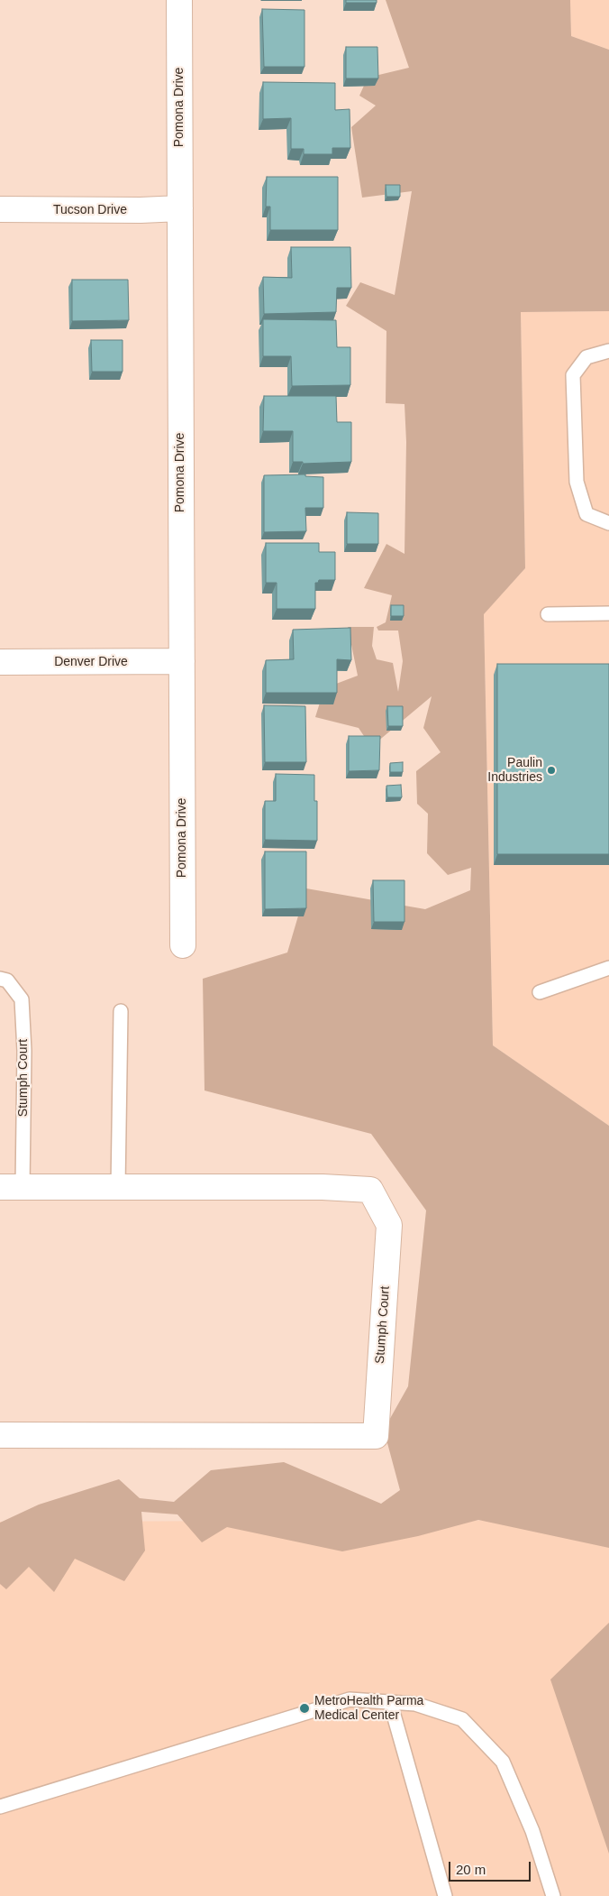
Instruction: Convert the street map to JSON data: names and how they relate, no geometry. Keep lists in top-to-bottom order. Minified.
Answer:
{"streets":{"street":["Pomona Drive","Tucson Drive","Denver Drive","Stumph Court"]},"crossings":[["Pomona Drive","Tucson Drive"],["Pomona Drive","Denver Drive"]],"places":["Paulin Industries","MetroHealth Parma Medical Center"],"scale_bar":"20 m"}
